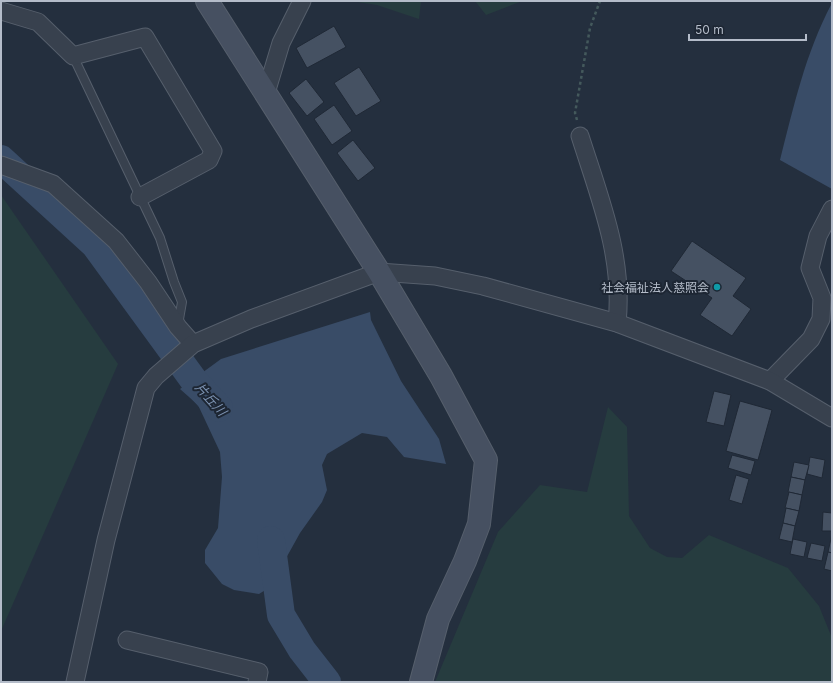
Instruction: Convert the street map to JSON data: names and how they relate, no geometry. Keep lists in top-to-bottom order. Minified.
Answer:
{"water":["片丘川"],"places":["社会福祉法人慈照会"],"scale_bar":"50 m"}
